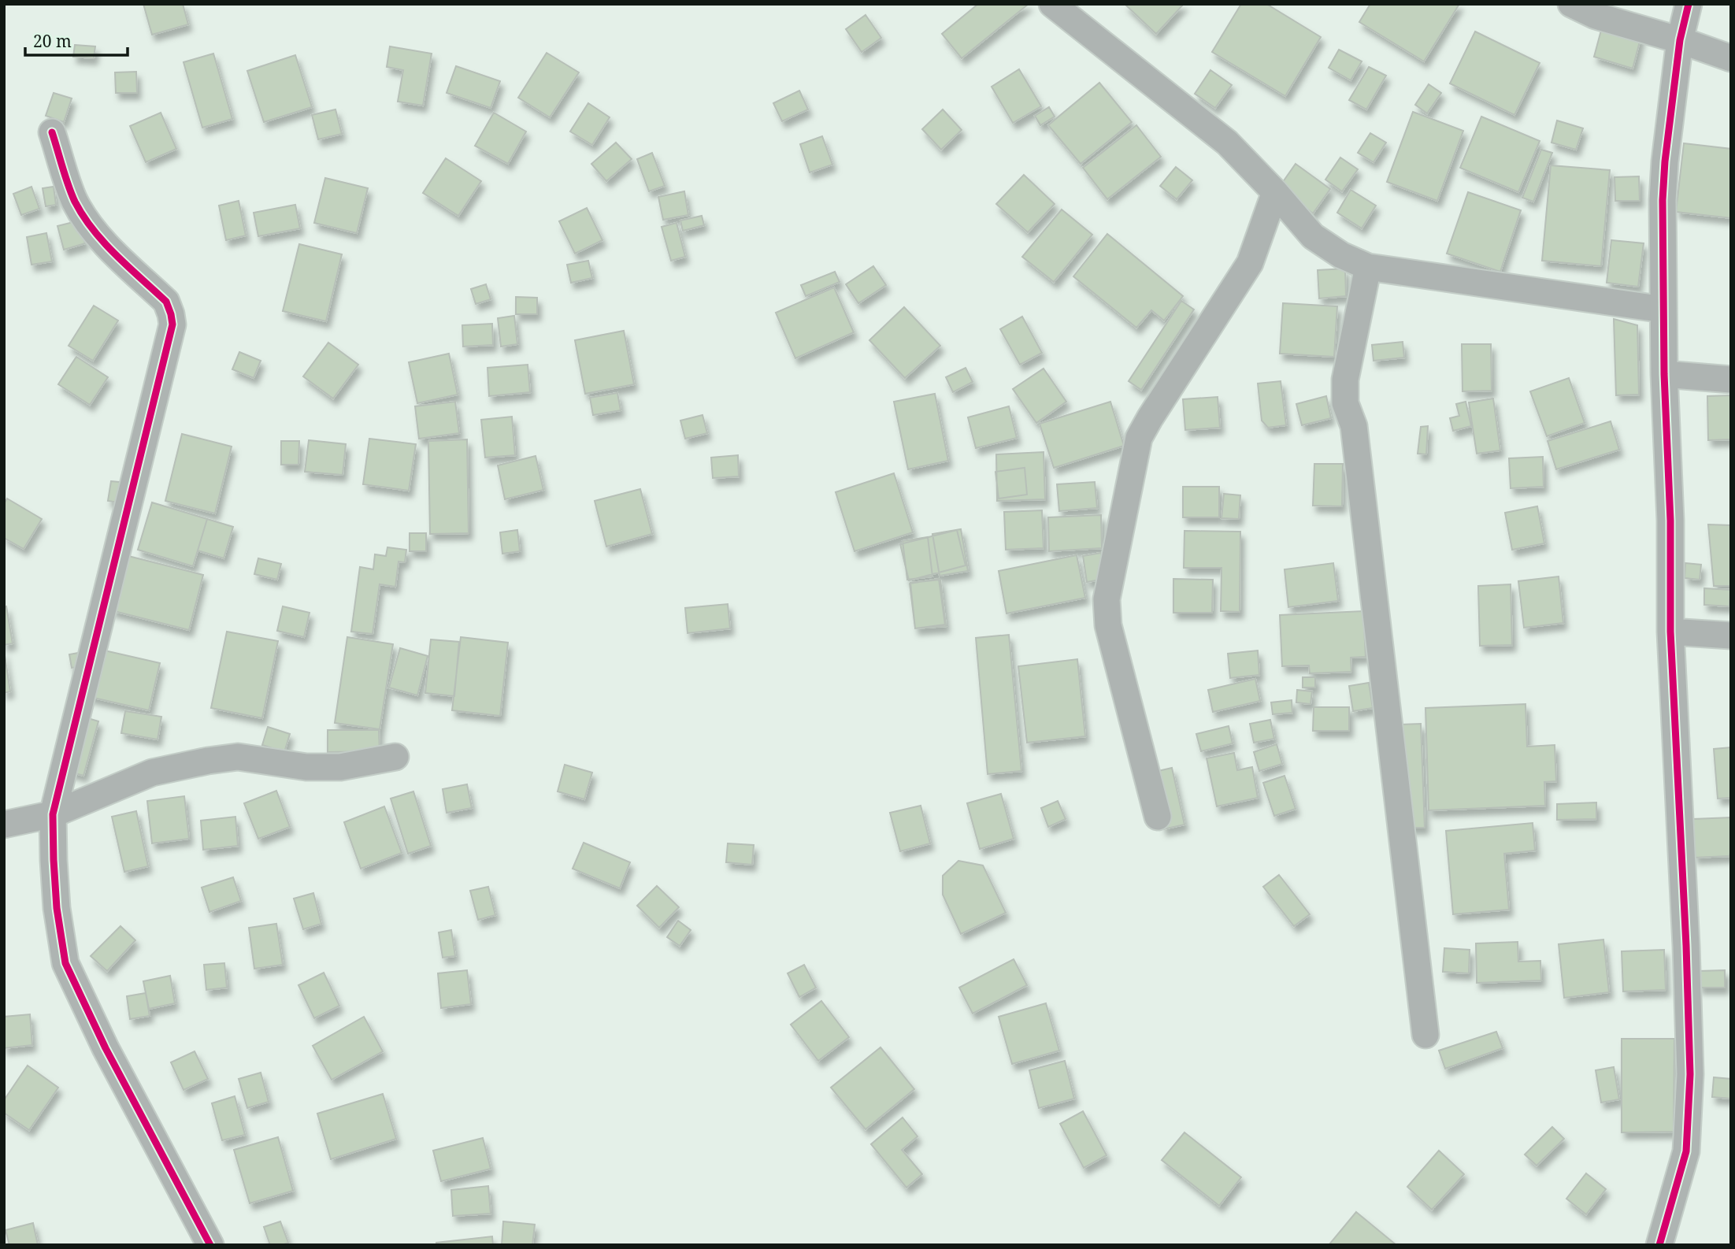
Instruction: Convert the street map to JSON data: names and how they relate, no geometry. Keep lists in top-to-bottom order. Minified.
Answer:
{"scale_bar":"20 m"}
